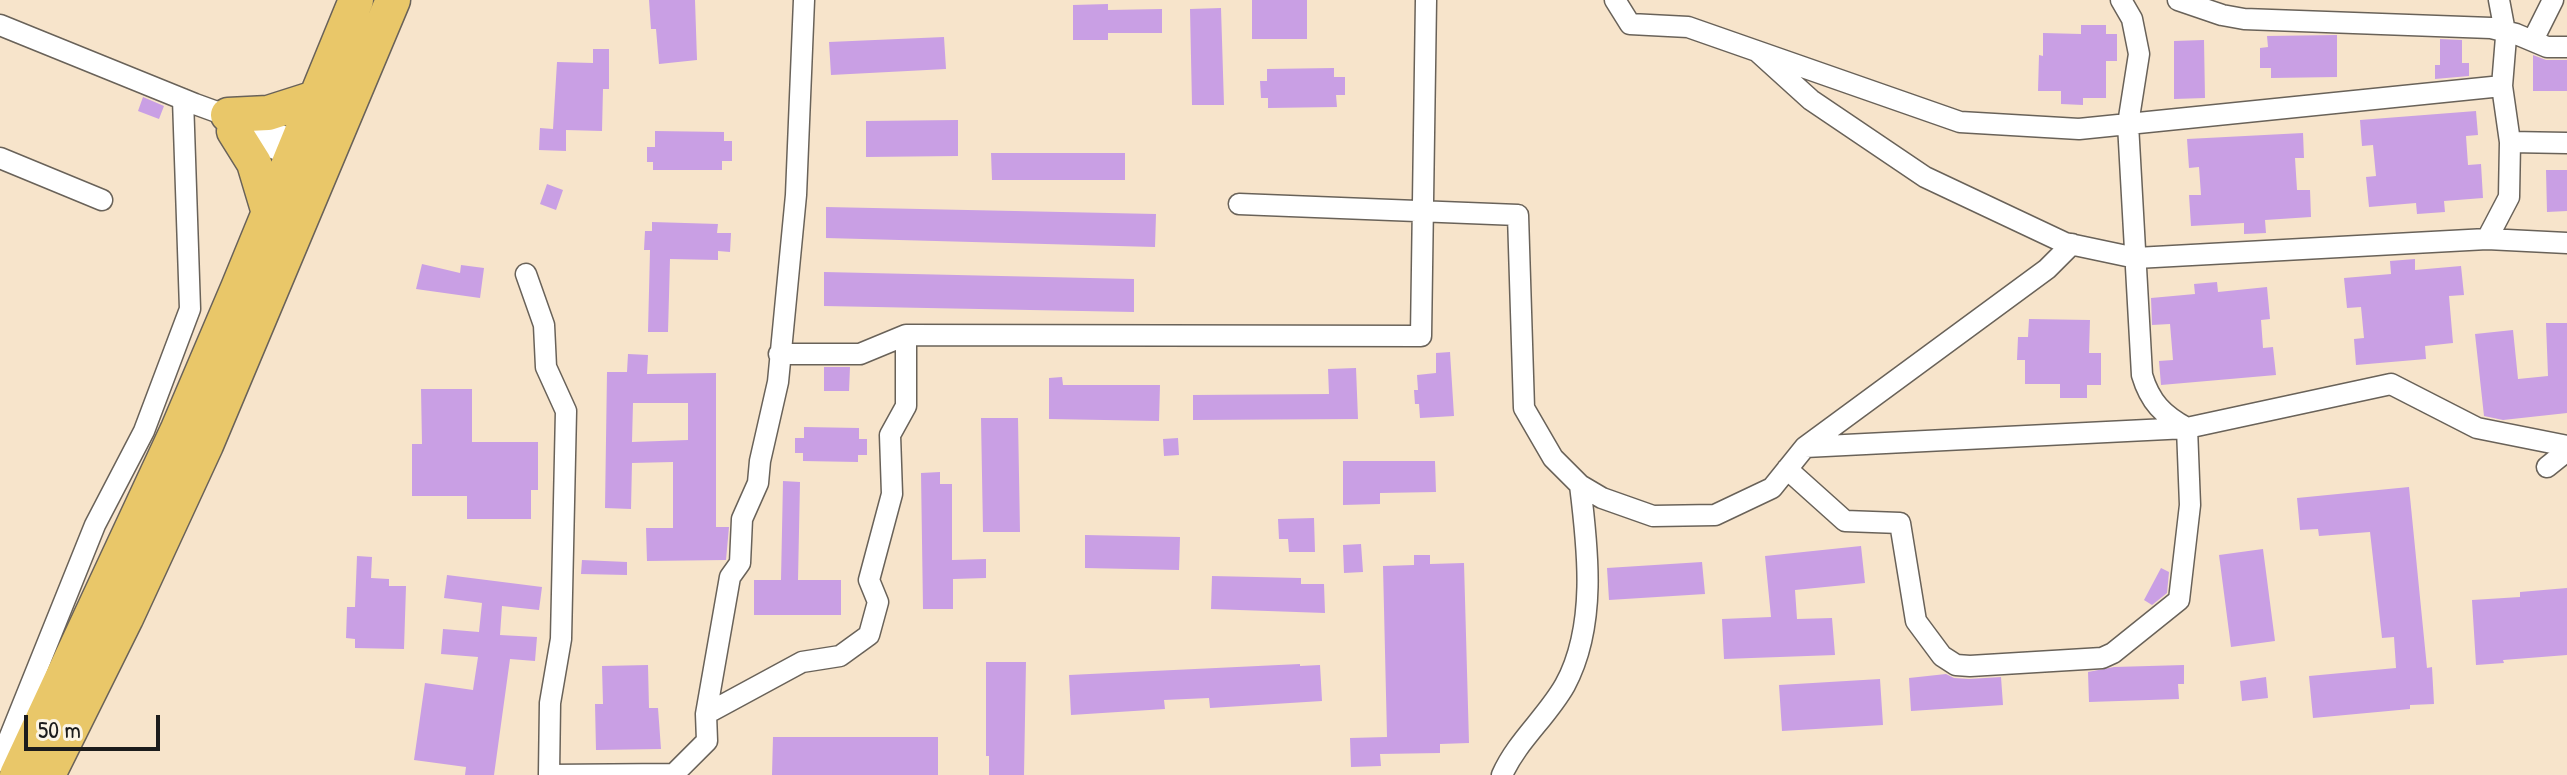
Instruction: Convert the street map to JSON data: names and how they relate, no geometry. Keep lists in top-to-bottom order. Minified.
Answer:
{"scale_bar":"50 m"}
